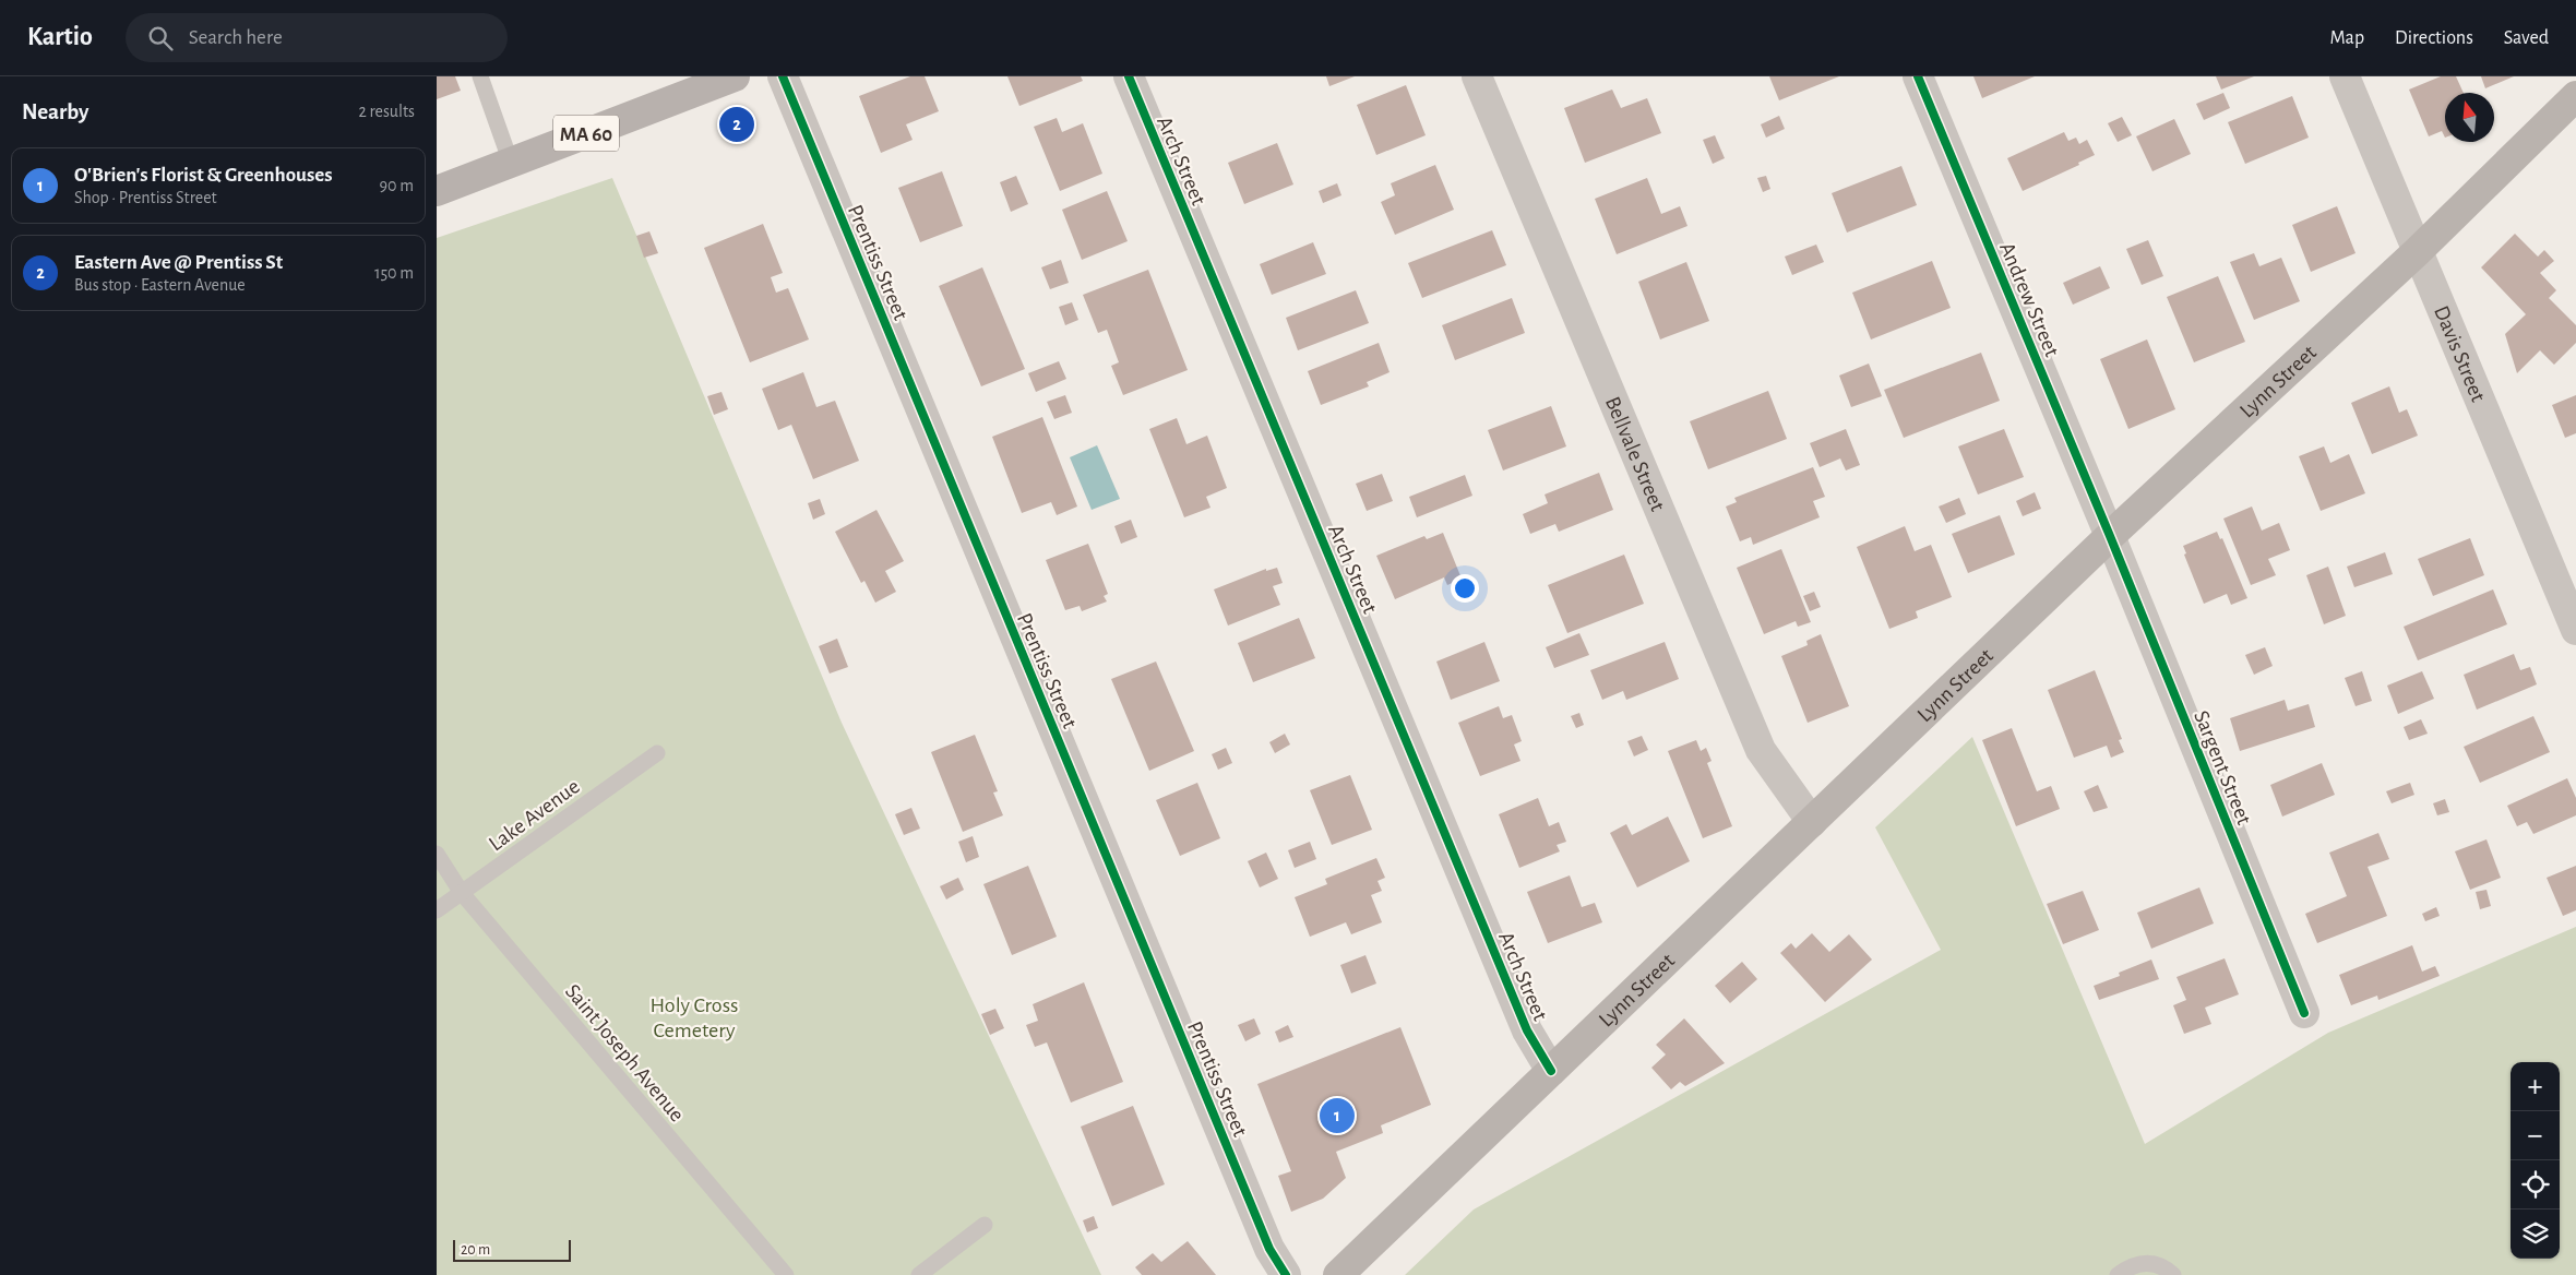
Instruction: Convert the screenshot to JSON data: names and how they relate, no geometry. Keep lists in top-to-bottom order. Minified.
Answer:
{"streets":{"main road":["MA 60","Lynn Street"],"street":["Arch Street","Prentiss Street","Andrew Street","Davis Street","Bellvale Street","Sargent Street"],"lane":["Lake Avenue","Saint Joseph Avenue"]},"crossings":[["Arch Street","Lynn Street"],["Andrew Street","Lynn Street"],["Andrew Street","Sargent Street"],["Davis Street","Lynn Street"],["Lynn Street","Bellvale Street"],["Lynn Street","Sargent Street"],["Lake Avenue","Saint Joseph Avenue"]],"parks":["Holy Cross Cemetery"],"scale_bar":"20 m","north":"top","page":{"header":"Kartio","search":"Search here","nav":["Map","Directions","Saved"],"heading":["Nearby","2 results"],"pins":["2","1"],"list":[{"mark":"1","name":"O'Brien's Florist & Greenhouses","note":"Shop · Prentiss Street","value":"90 m"},{"mark":"2","name":"Eastern Ave @ Prentiss St","note":"Bus stop · Eastern Avenue","value":"150 m"}],"map_buttons":["+","−"],"scale":"20 m"}}
